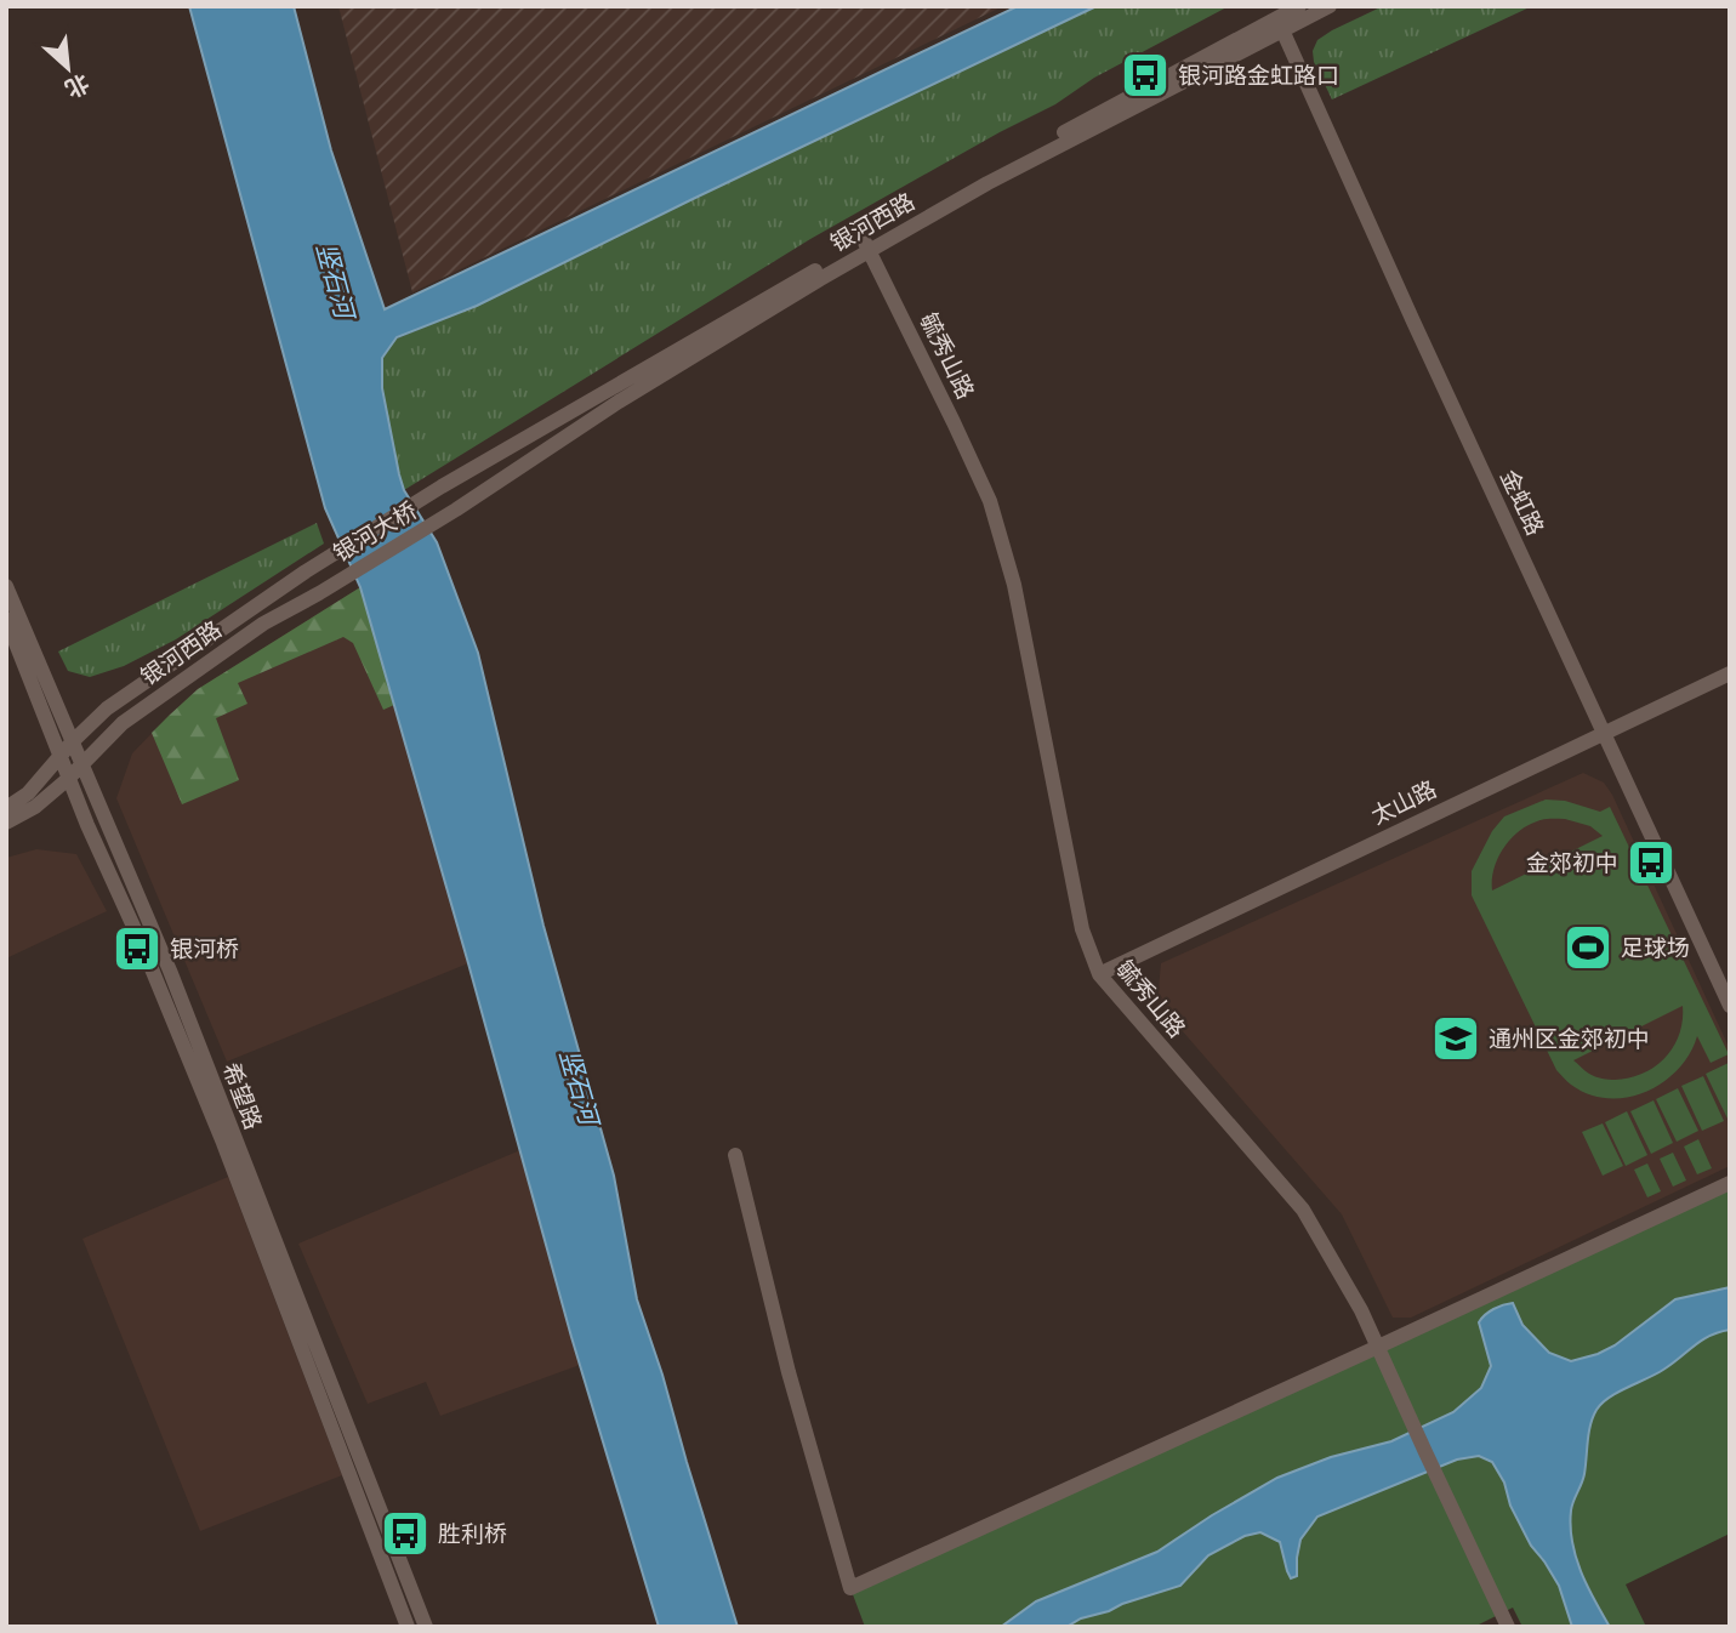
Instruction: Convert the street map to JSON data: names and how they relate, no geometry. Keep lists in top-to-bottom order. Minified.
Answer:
{"streets":{"main road":["银河西路","毓秀山路","金虹路","银河大桥","太山路","希望路"]},"crossings":[["银河西路","毓秀山路"],["银河西路","金虹路"],["银河西路","银河大桥"],["银河西路","希望路"],["毓秀山路","太山路"],["金虹路","太山路"]],"water":["竖石河"],"places":{"bus stop":["银河路金虹路口","金郊初中","银河桥","胜利桥"],"sports":["足球场"],"school or university":["通州区金郊初中"]},"north":"bottom right"}
